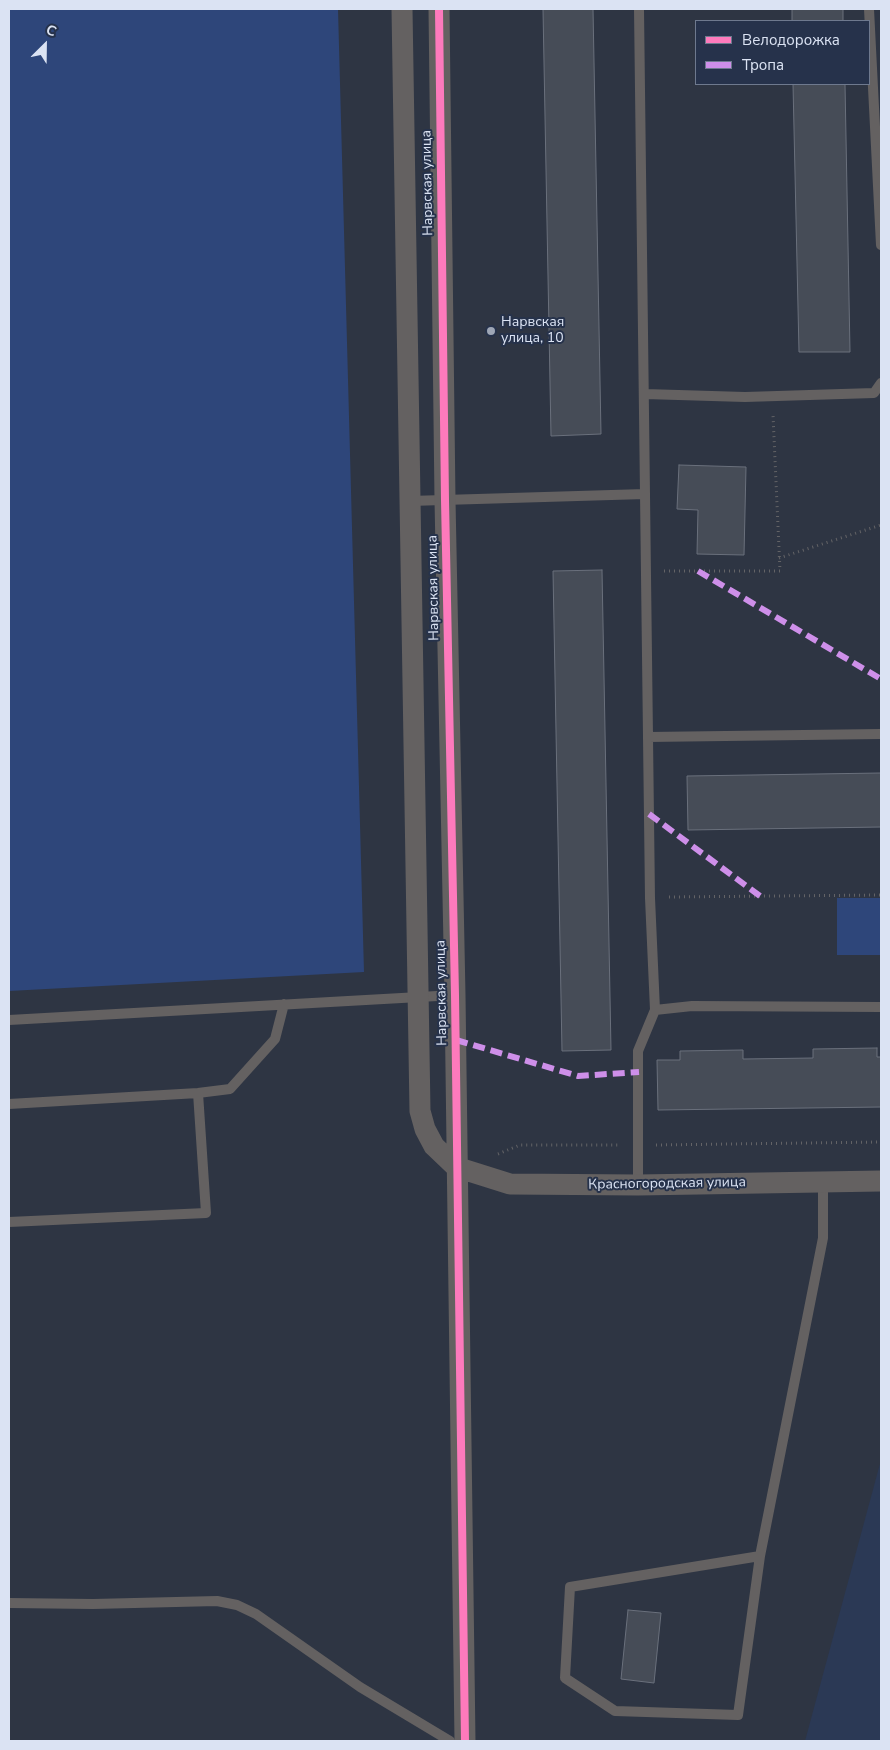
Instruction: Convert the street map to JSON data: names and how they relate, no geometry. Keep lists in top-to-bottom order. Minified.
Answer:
{"streets":{"street":["Нарвская улица","Красногородская улица"]},"crossings":[["Нарвская улица","Красногородская улица"]],"places":["Нарвская улица, 10"],"legend":["Велодорожка","Тропа"],"north":"top right"}
